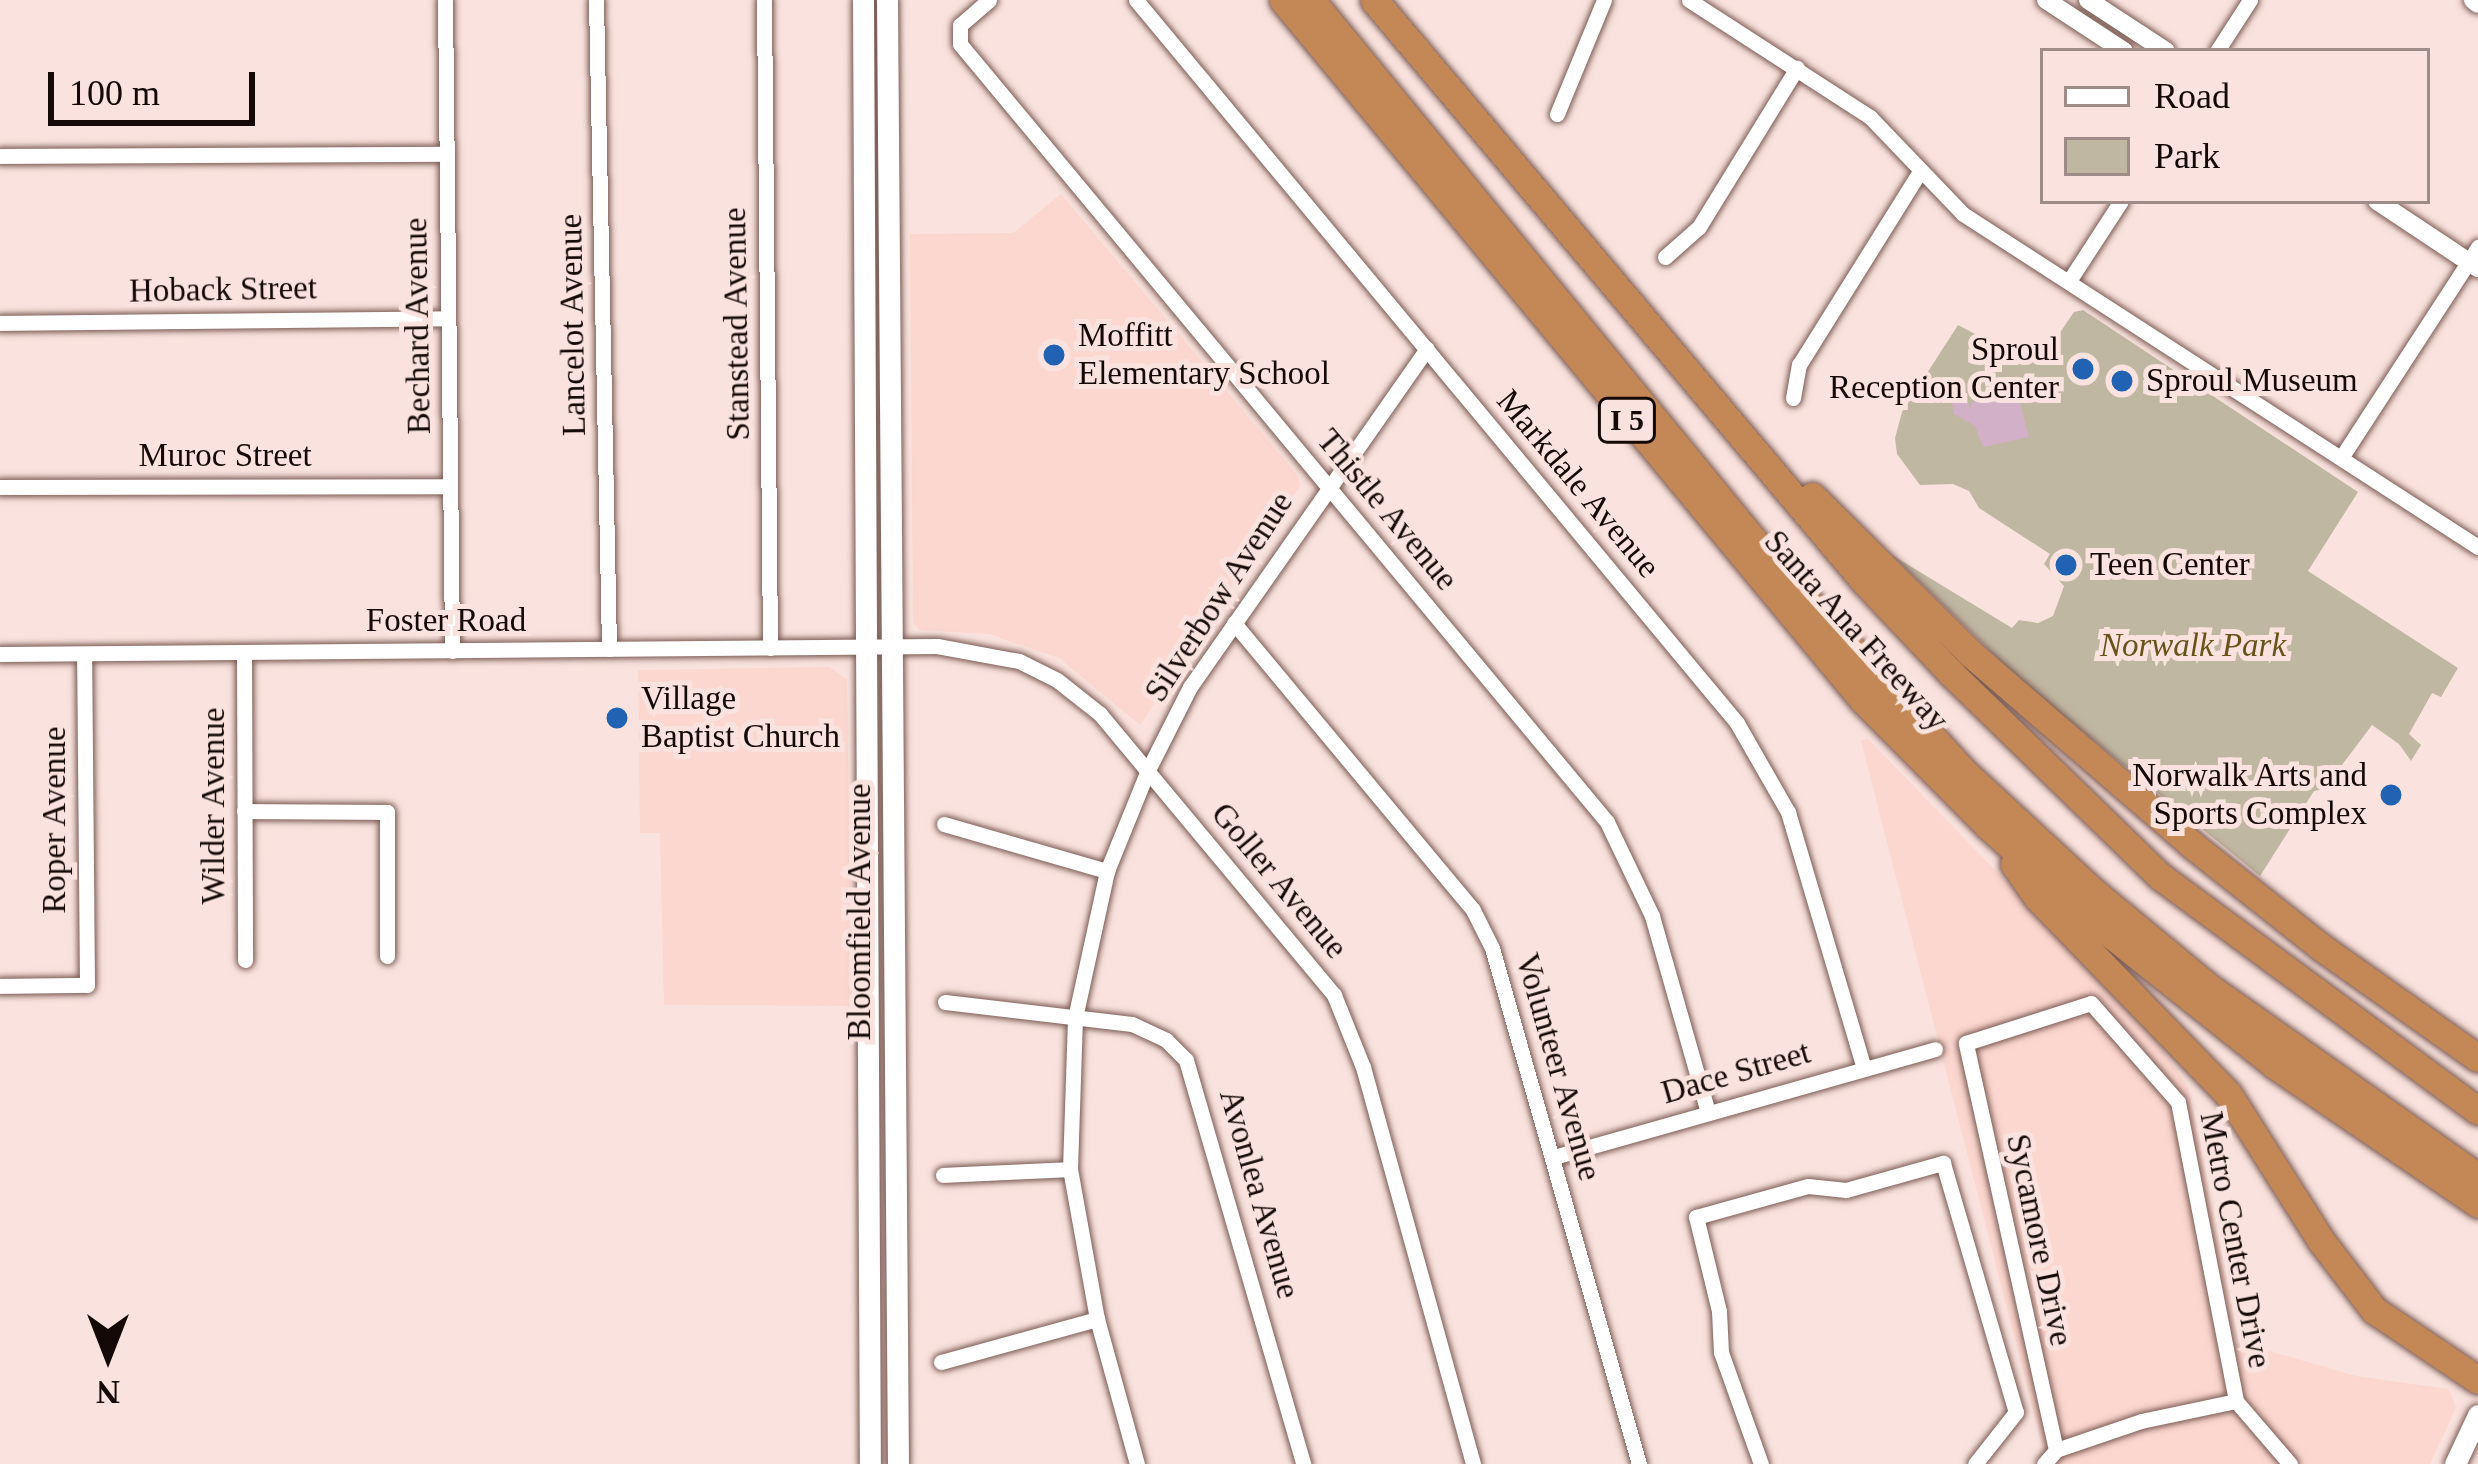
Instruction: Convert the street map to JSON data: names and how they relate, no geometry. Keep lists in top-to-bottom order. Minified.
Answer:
{"streets":{"highway":["I 5","Santa Ana Freeway"],"main road":["Bloomfield Avenue"],"street":["Hoback Street","Stanstead Avenue","Lancelot Avenue","Bechard Avenue","Muroc Street","Markdale Avenue","Thistle Avenue","Silverbow Avenue","Foster Road","Wilder Avenue","Roper Avenue","Goller Avenue","Volunteer Avenue","Dace Street","Avonlea Avenue","Sycamore Drive","Metro Center Drive"]},"crossings":[["Hoback Street","Bechard Avenue"],["Stanstead Avenue","Foster Road"],["Lancelot Avenue","Foster Road"],["Bechard Avenue","Muroc Street"],["Bechard Avenue","Foster Road"],["Markdale Avenue","Silverbow Avenue"],["Markdale Avenue","Dace Street"],["Thistle Avenue","Silverbow Avenue"],["Thistle Avenue","Dace Street"],["Silverbow Avenue","Goller Avenue"],["Silverbow Avenue","Volunteer Avenue"],["Silverbow Avenue","Avonlea Avenue"],["Foster Road","Wilder Avenue"],["Foster Road","Roper Avenue"],["Foster Road","Goller Avenue"],["Foster Road","Bloomfield Avenue"],["Goller Avenue","Bloomfield Avenue"],["Volunteer Avenue","Dace Street"],["Sycamore Drive","Metro Center Drive"]],"parks":["Norwalk Park"],"places":["Moffitt Elementary School","Sproul Reception Center","Sproul Museum","Teen Center","Village Baptist Church","Norwalk Arts and Sports Complex"],"legend":["Road","Park"],"scale_bar":"100 m","north":"bottom"}
